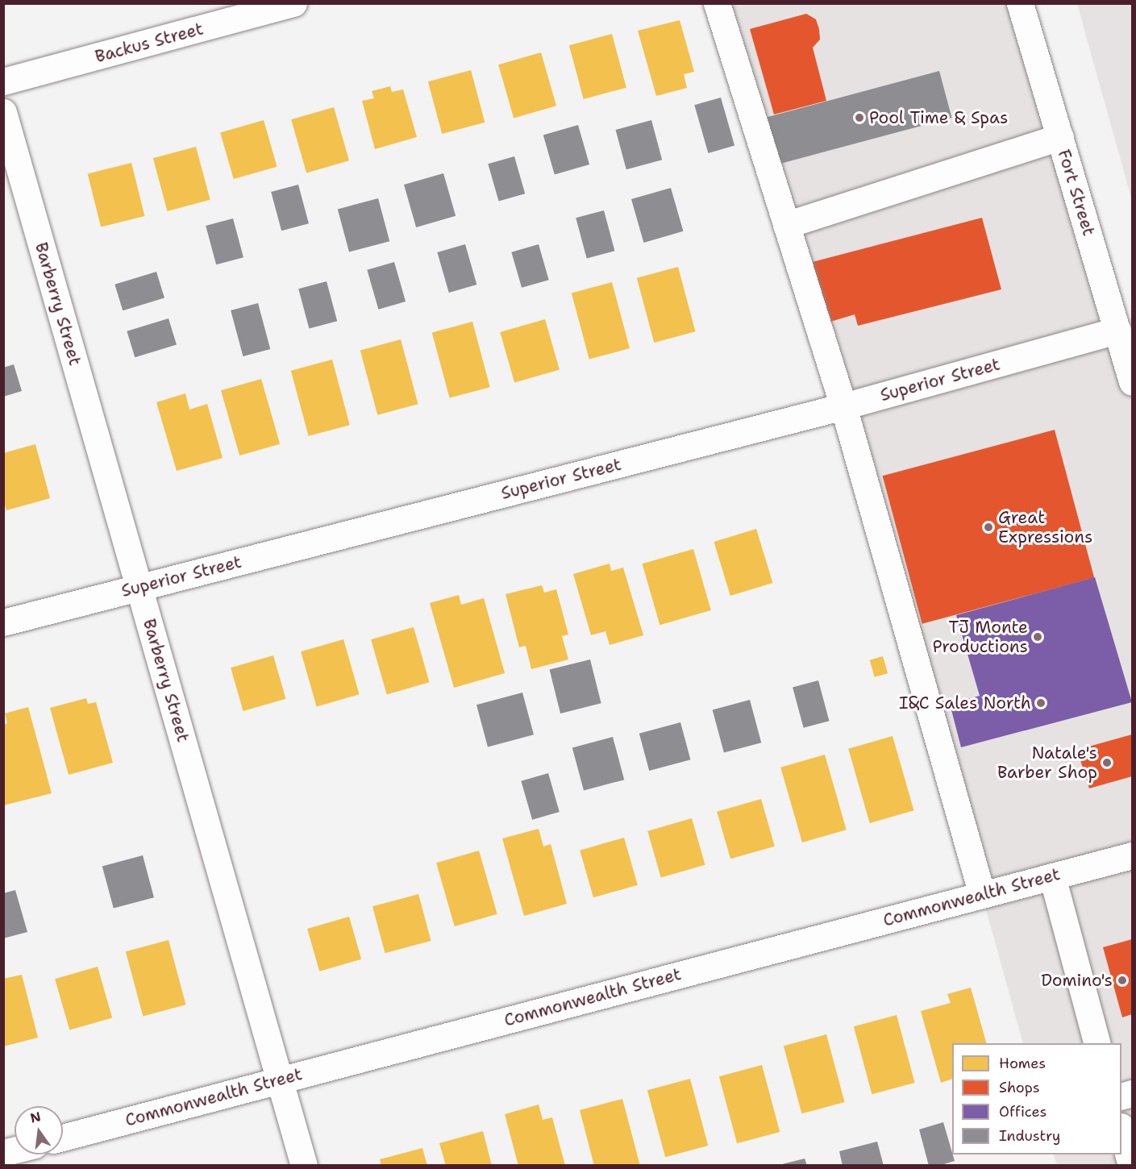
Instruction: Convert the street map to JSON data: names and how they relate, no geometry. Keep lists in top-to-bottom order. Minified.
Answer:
{"streets":{"street":["Backus Street","Fort Street","Barberry Street","Superior Street","Commonwealth Street"]},"crossings":[["Fort Street","Superior Street"],["Barberry Street","Superior Street"],["Barberry Street","Commonwealth Street"]],"places":["Pool Time & Spas","Great Expressions","TJ Monte Productions","I&C Sales North","Natale's Barber Shop","Domino's"],"legend":["Homes","Shops","Offices","Industry"],"north":"top"}
